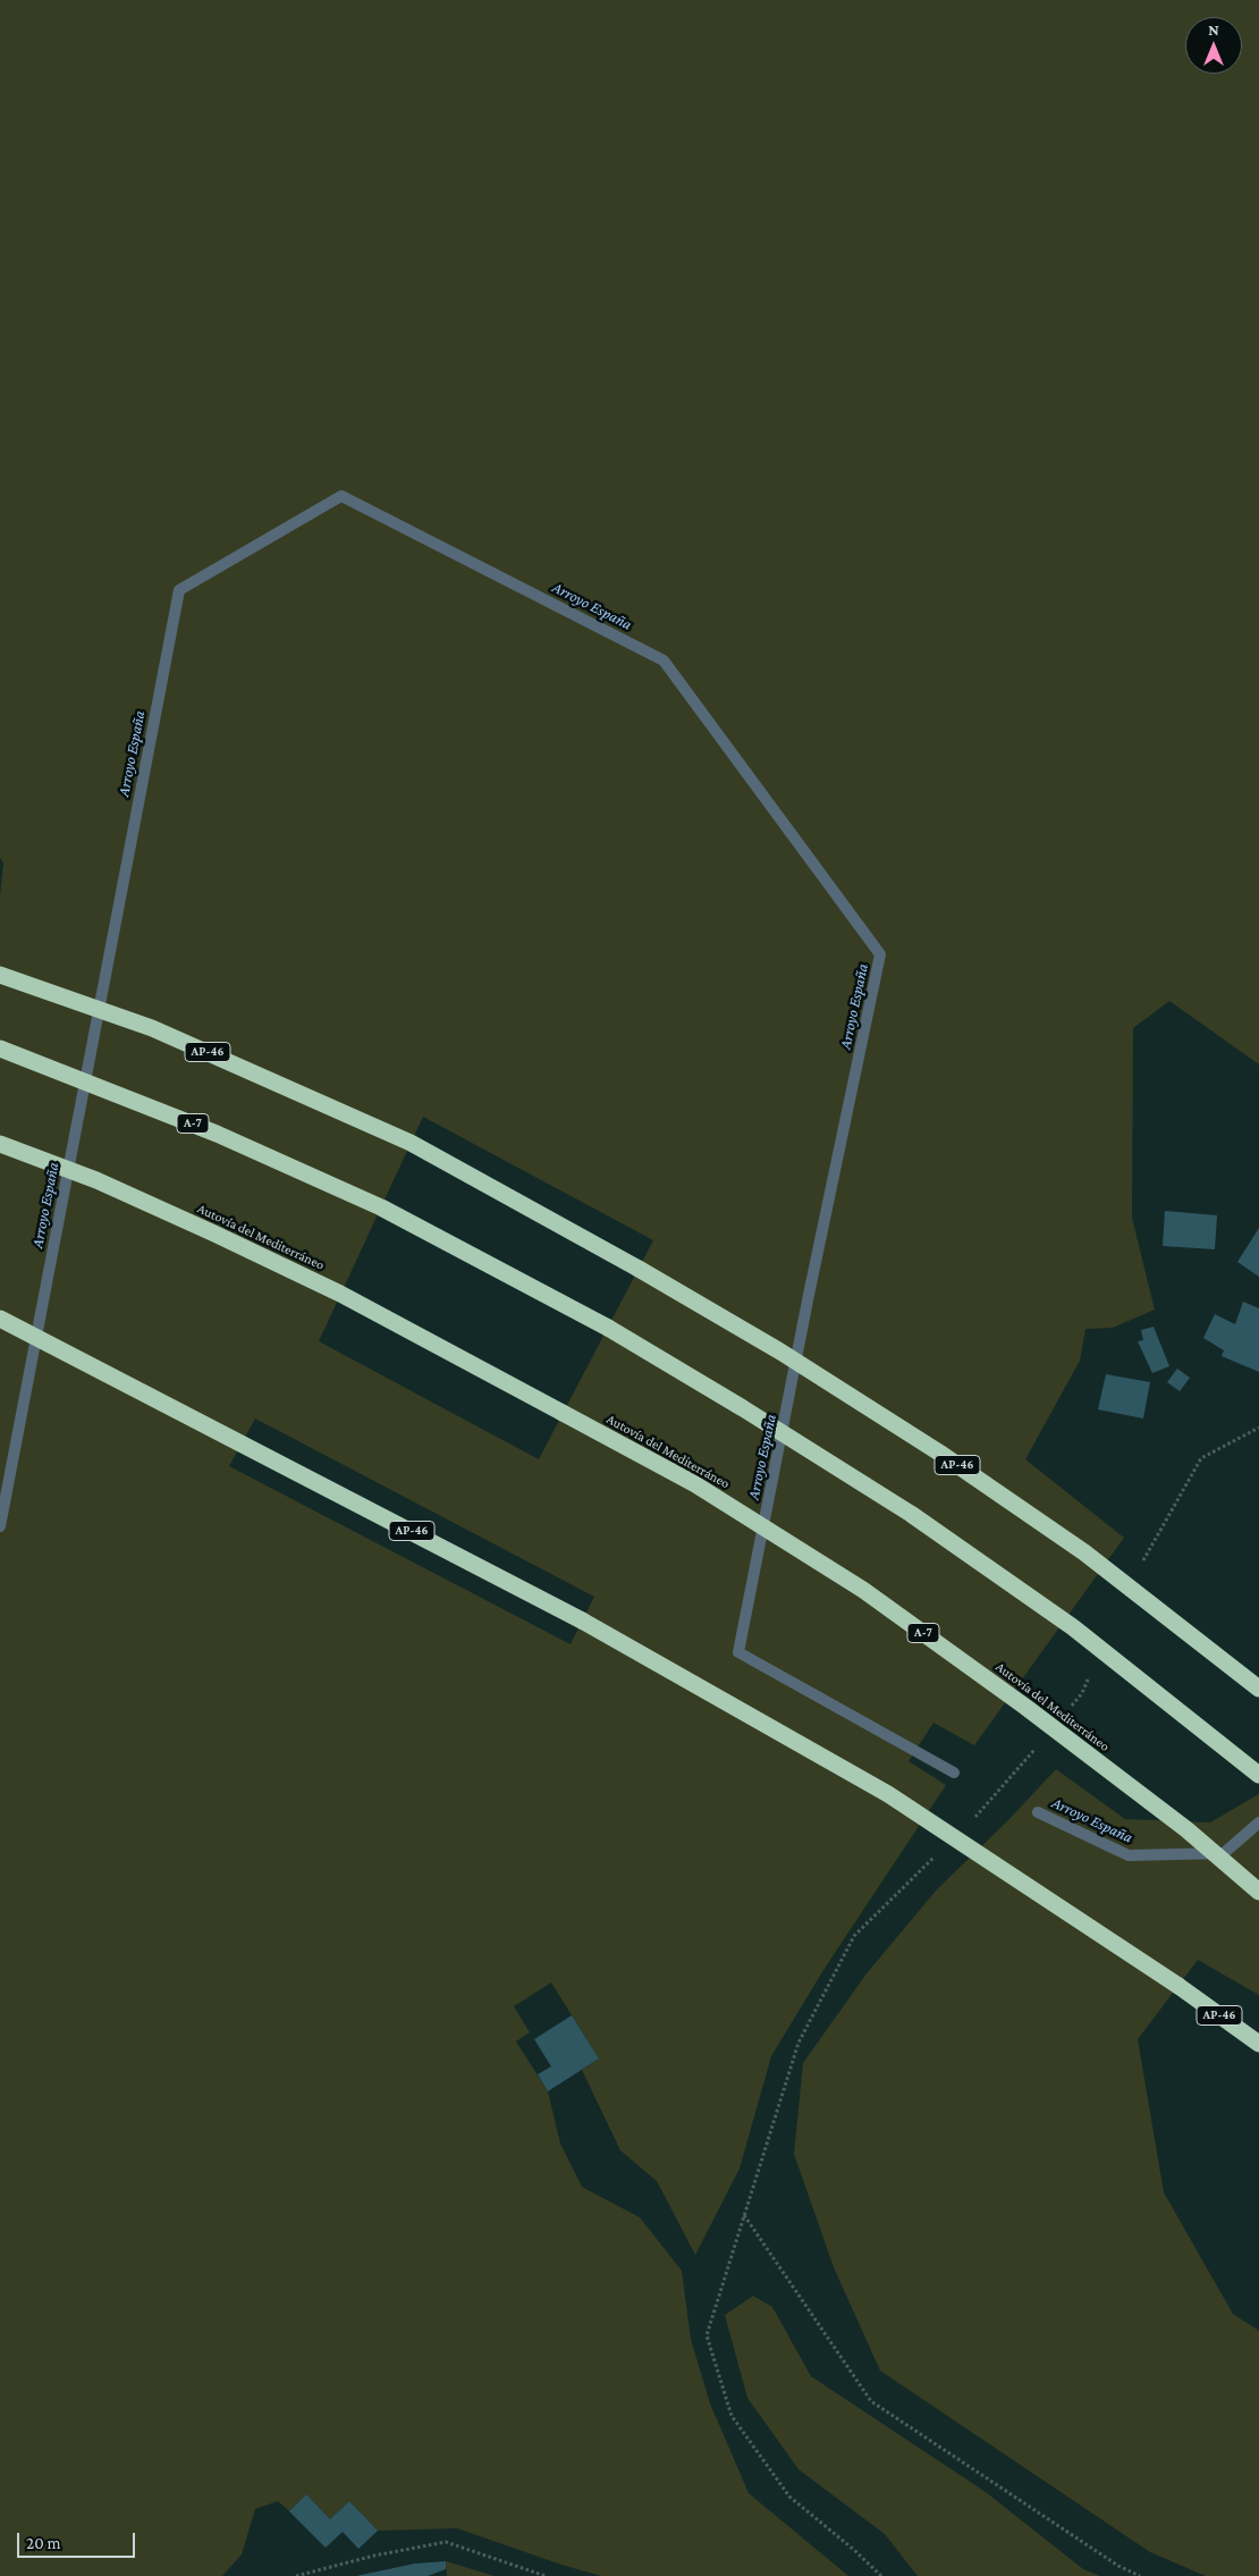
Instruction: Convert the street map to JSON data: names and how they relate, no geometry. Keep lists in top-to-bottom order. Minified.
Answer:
{"streets":{"highway":["AP-46","A-7","Autovía del Mediterráneo"]},"water":["Arroyo España"],"scale_bar":"20 m","north":"top"}
